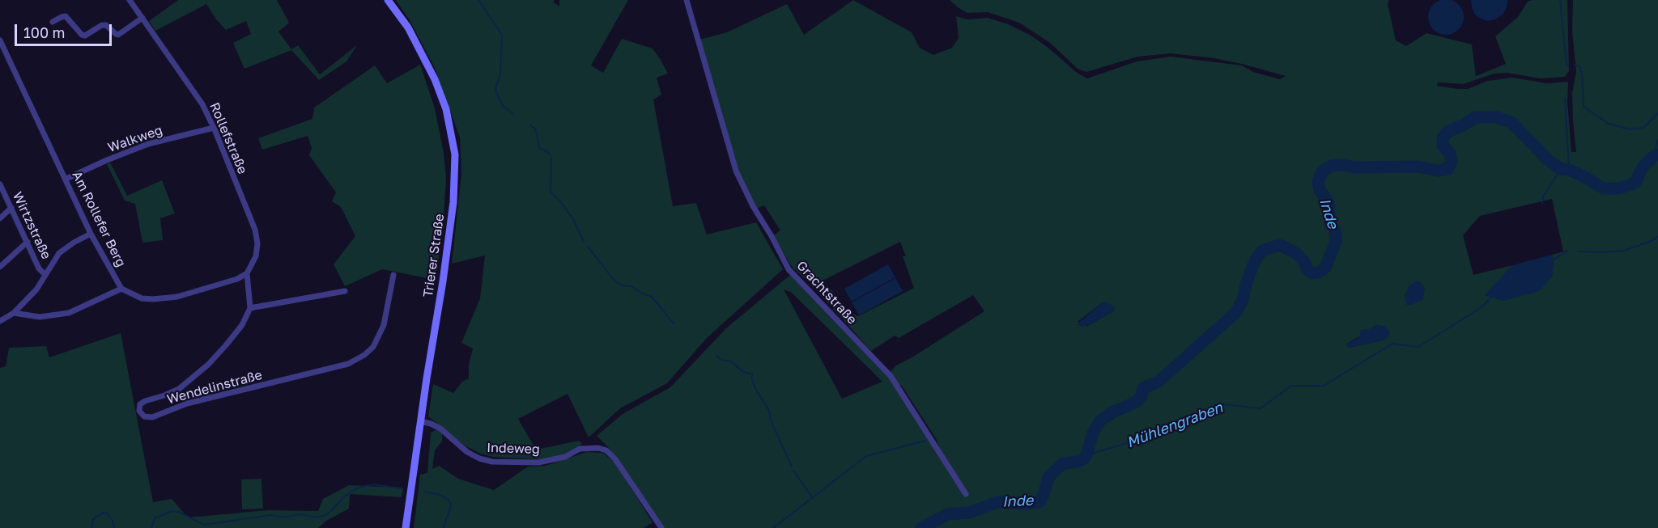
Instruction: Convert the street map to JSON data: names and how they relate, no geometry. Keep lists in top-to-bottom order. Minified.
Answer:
{"streets":{"main road":["Trierer Straße"],"street":["Rollefstraße","Walkweg","Am Rollefer Berg","Wirtzstraße","Grachtstraße","Wendelinstraße","Indeweg"]},"crossings":[["Rollefstraße","Walkweg"],["Rollefstraße","Am Rollefer Berg"],["Walkweg","Am Rollefer Berg"],["Trierer Straße","Indeweg"]],"water":["Inde","Mühlengraben"],"scale_bar":"100 m"}
